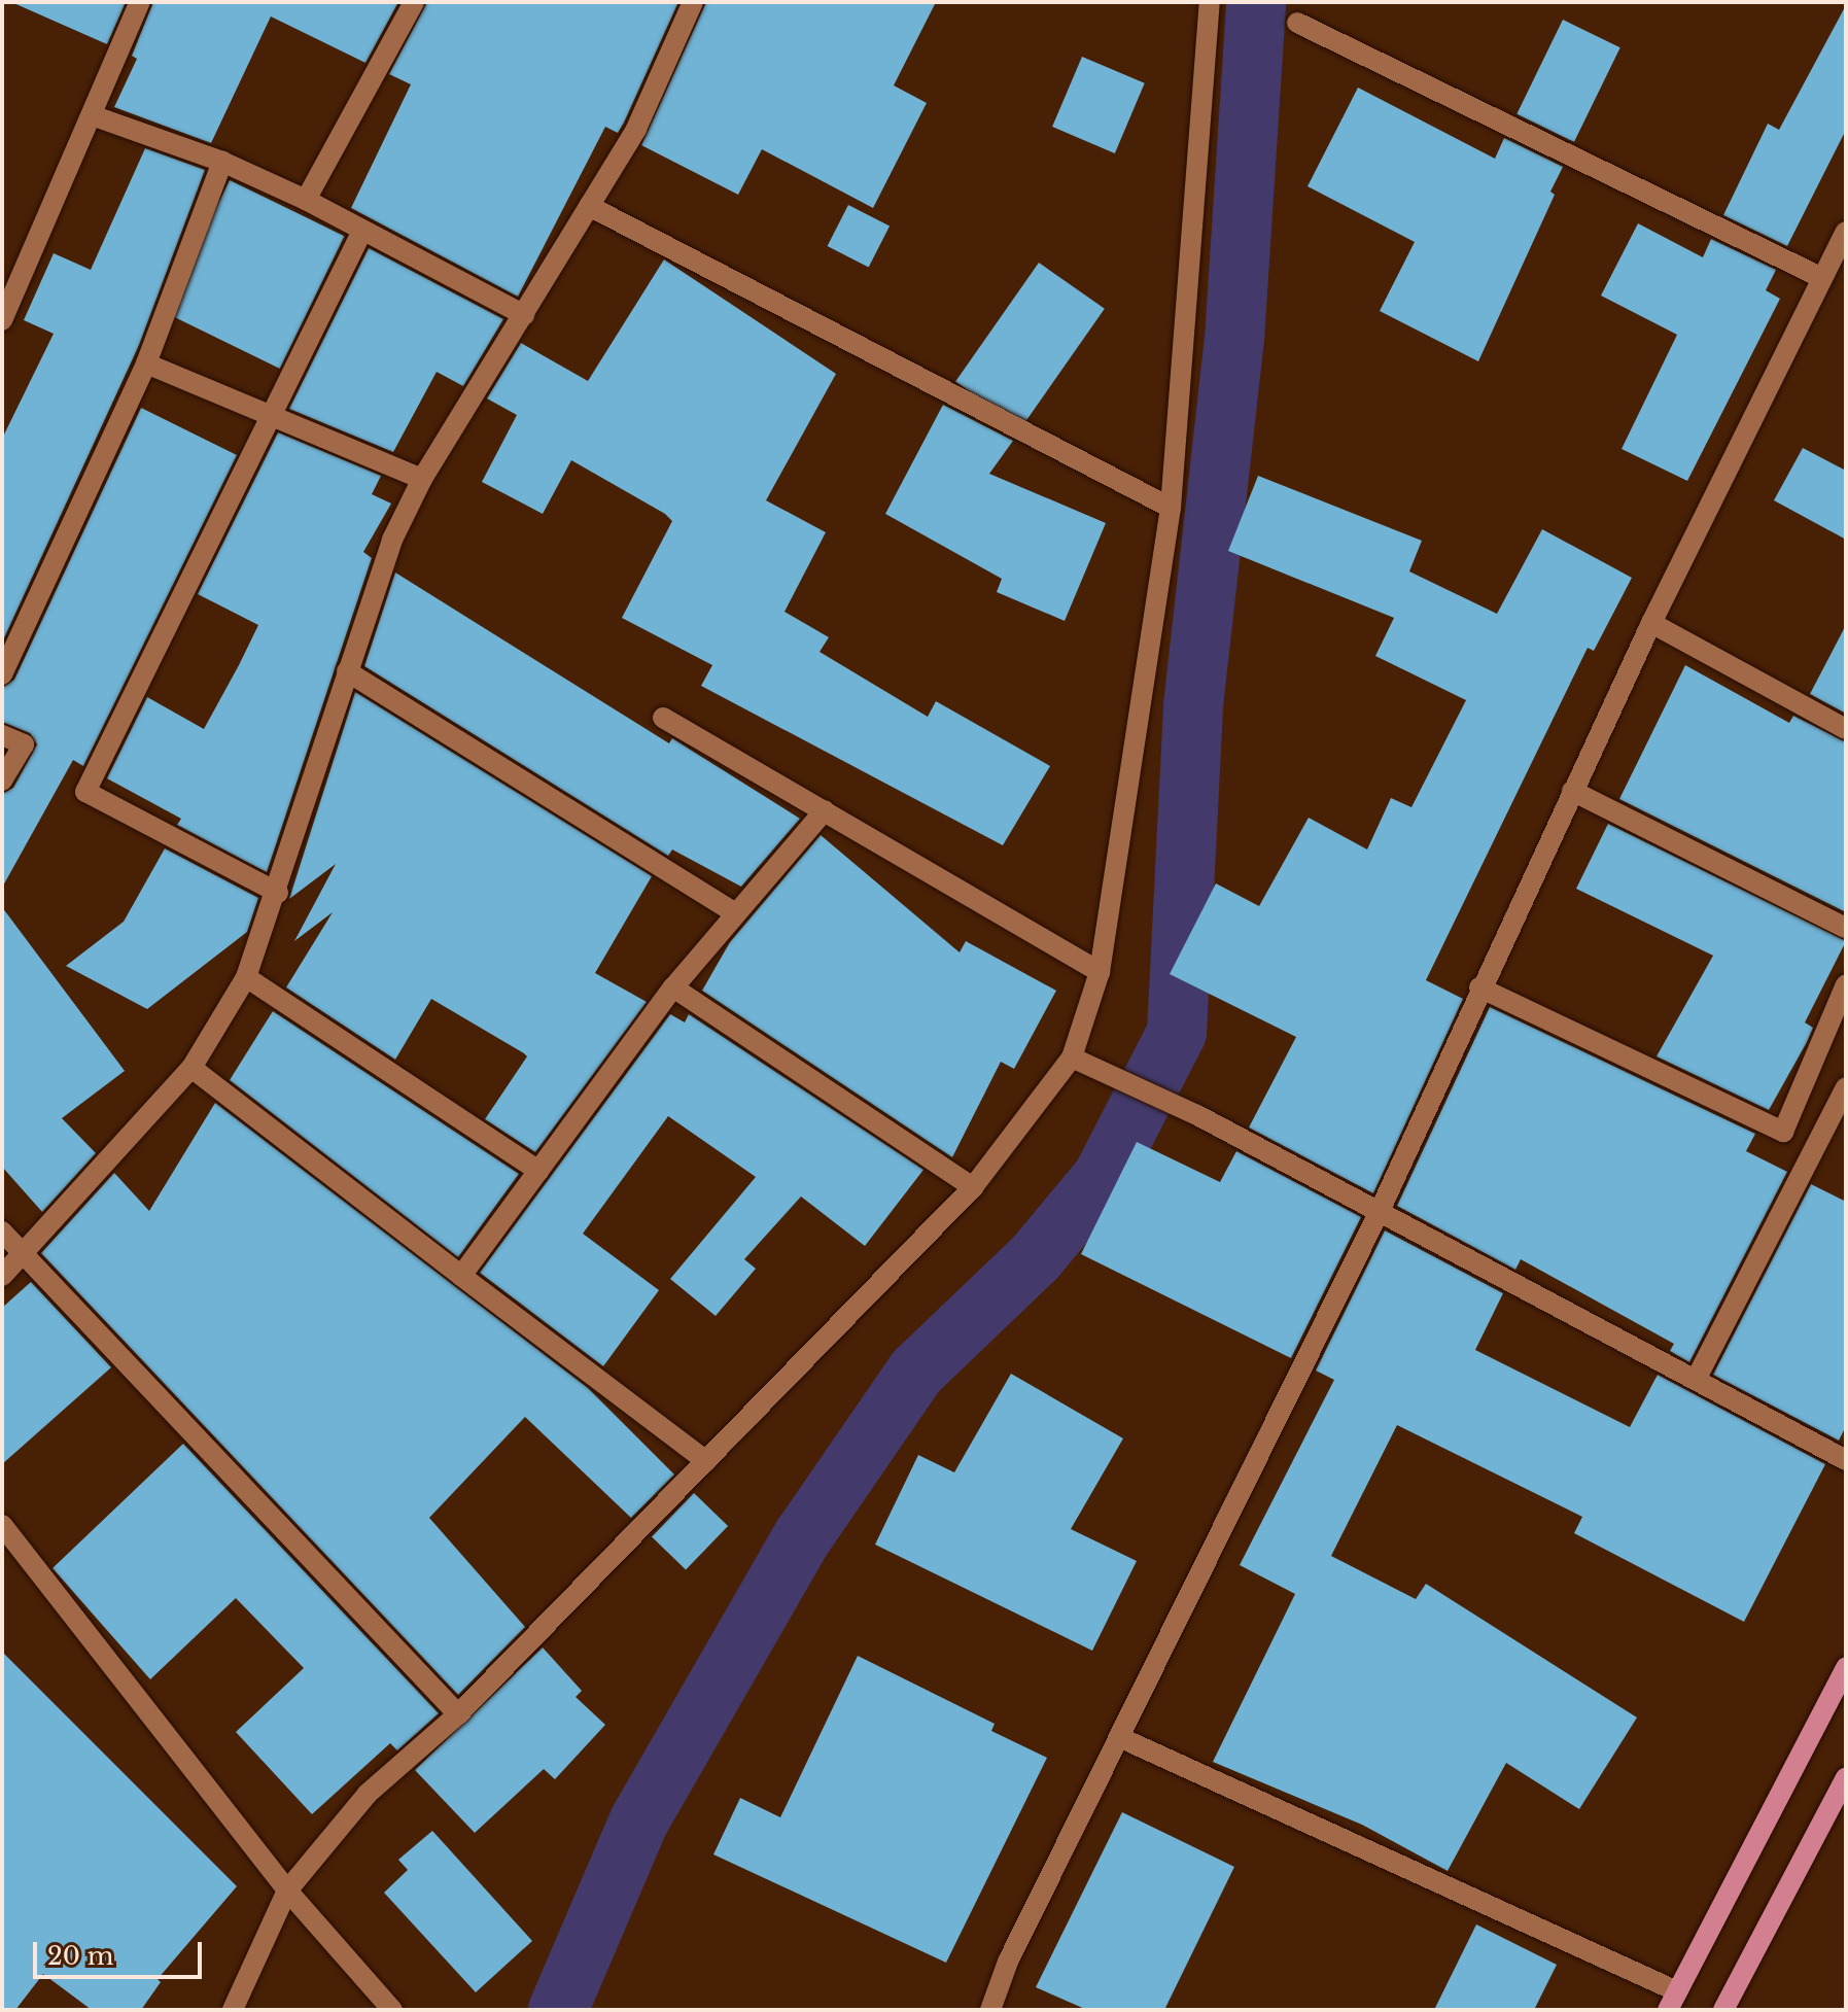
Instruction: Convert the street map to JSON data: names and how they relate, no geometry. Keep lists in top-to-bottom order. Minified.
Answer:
{"scale_bar":"20 m"}
